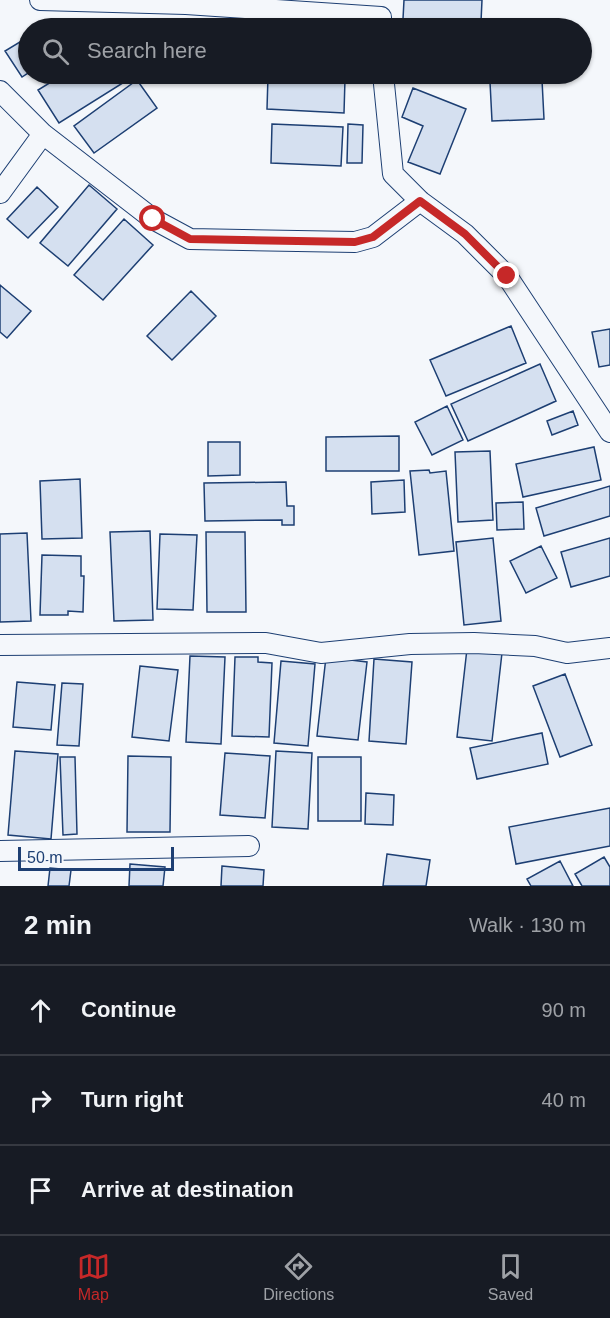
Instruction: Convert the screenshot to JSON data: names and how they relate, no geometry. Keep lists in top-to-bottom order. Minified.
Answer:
{"scale_bar":"50 m","page":{"search":"Search here","scale":"50 m","heading":["2 min","Walk · 130 m"],"list":[["Continue","90 m"],["Turn right","40 m"],"Arrive at destination"],"nav":["Map","Directions","Saved"]}}
